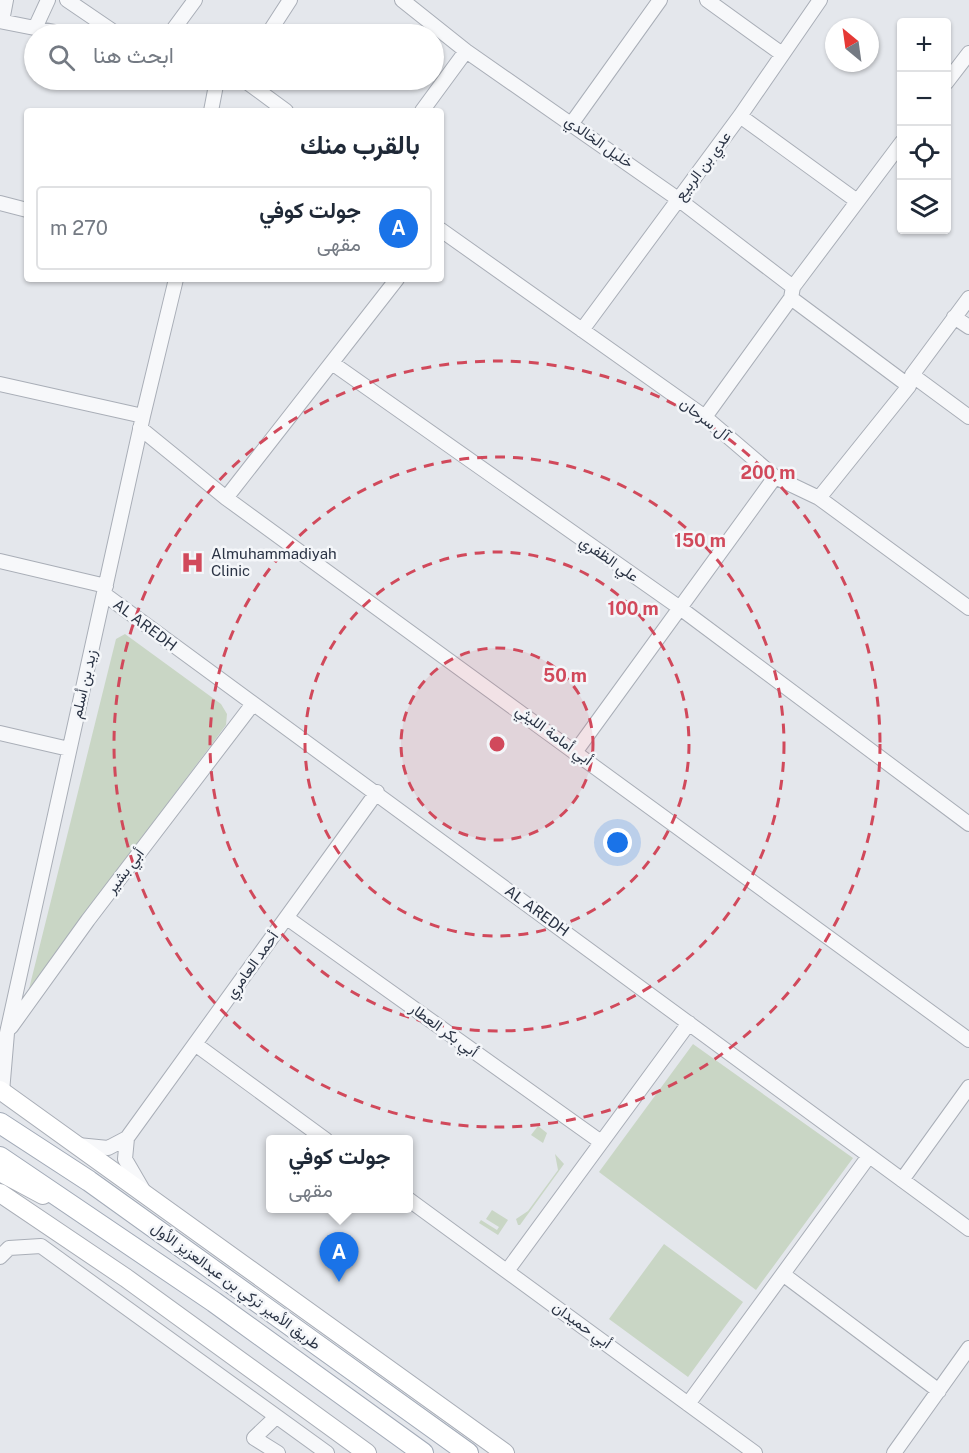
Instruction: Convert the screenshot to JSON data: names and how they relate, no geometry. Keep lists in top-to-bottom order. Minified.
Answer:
{"streets":{"main road":["طريق الأمير تركي بن عبدالعزيز الأول"],"street":["خليل الخالدي","عدي بن الربيع","آل سرحان","علي الظفري","AL AREDH","زيد بن أسلم","أبي أمامة الليثي","أبي بشير","أحمد العامري","أبي بكر العطار","أبي حميدان"]},"crossings":[["خليل الخالدي","عدي بن الربيع"],["عدي بن الربيع","آل سرحان"],["AL AREDH","زيد بن أسلم"],["AL AREDH","أبي بشير"],["AL AREDH","أحمد العامري"],["زيد بن أسلم","أبي أمامة الليثي"],["زيد بن أسلم","أبي بشير"],["أحمد العامري","أبي بكر العطار"]],"places":{"hospital":["Almuhammadiyah Clinic"]},"north":"top left","page":{"map_buttons":["+","−"],"search":"ابحث هنا","heading":"بالقرب منك","list":[{"mark":"A","name":"جولت كوفي","note":"مقهى","value":"270 m"}],"popup":["جولت كوفي","مقهى"],"pins":"A"},"rings":["200 m","150 m","100 m","50 m"]}
